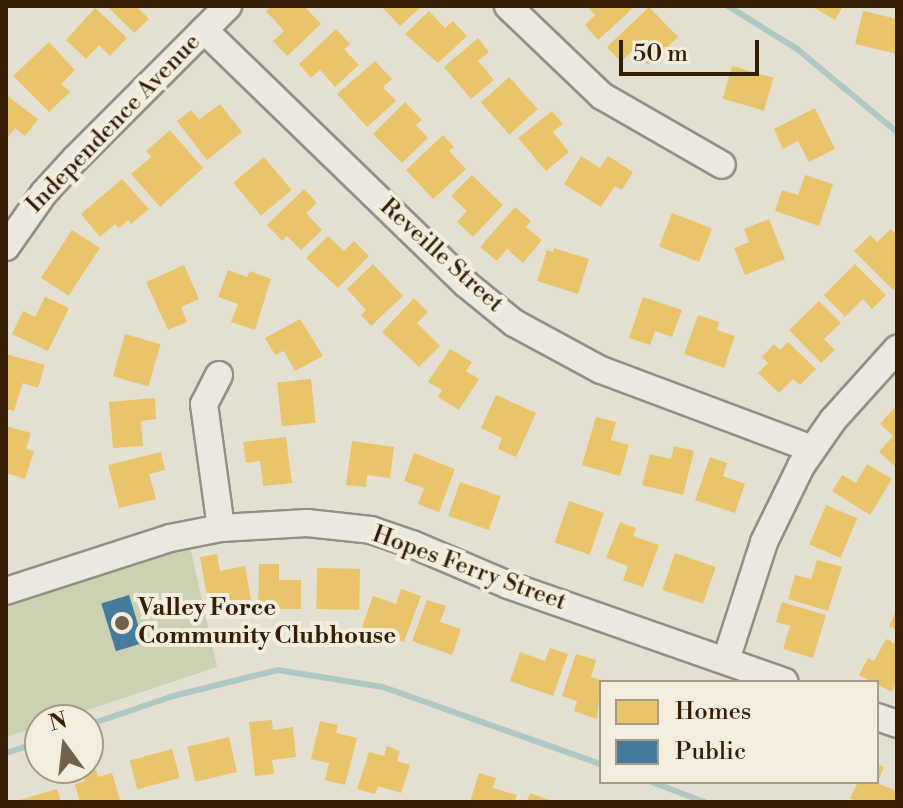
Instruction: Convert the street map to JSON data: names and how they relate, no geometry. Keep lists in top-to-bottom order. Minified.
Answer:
{"streets":{"street":["Independence Avenue","Reveille Street","Hopes Ferry Street"]},"crossings":[["Independence Avenue","Reveille Street"]],"places":["Valley Force Community Clubhouse"],"legend":["Homes","Public"],"scale_bar":"50 m","north":"top"}
